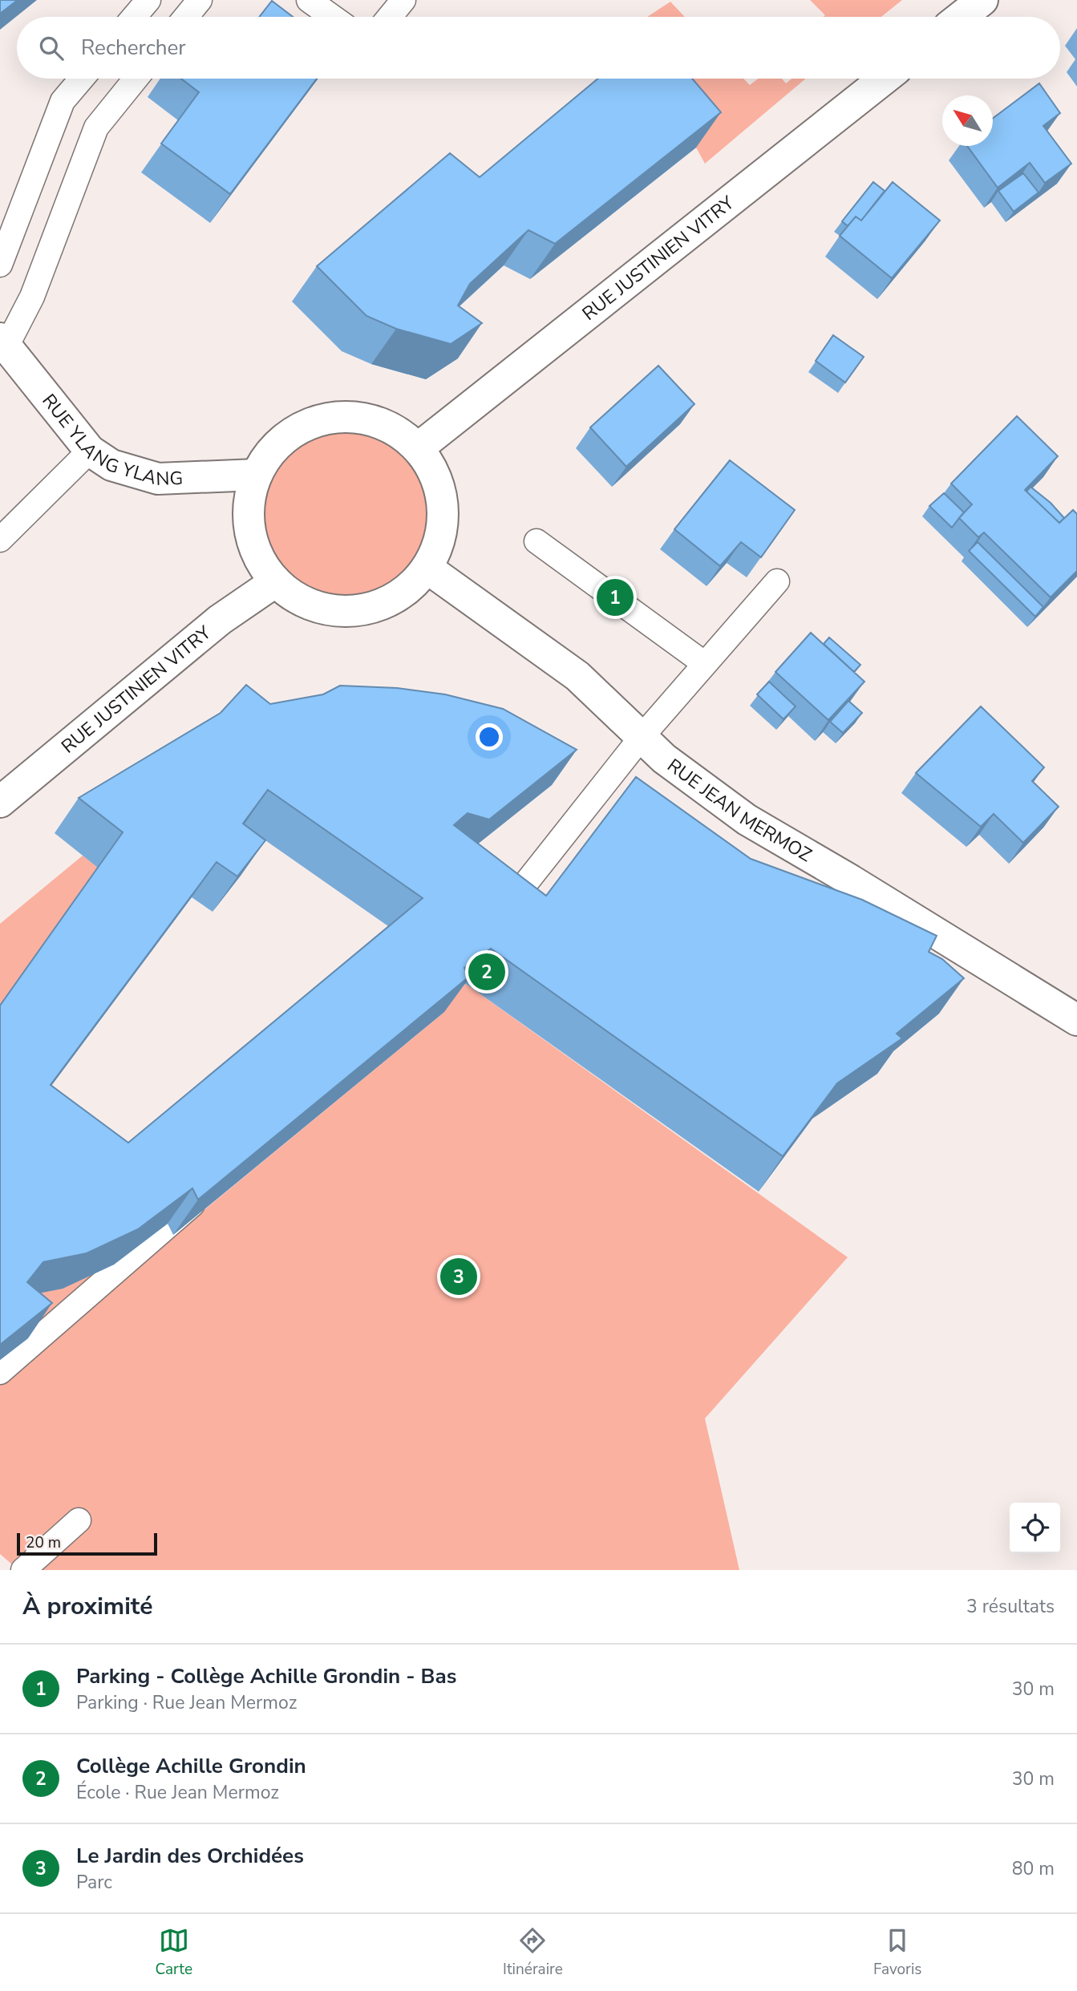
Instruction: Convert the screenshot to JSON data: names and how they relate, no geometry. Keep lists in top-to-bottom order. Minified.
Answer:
{"streets":{"street":["RUE JUSTINIEN VITRY","RUE YLANG YLANG","RUE JEAN MERMOZ"]},"crossings":[["RUE JUSTINIEN VITRY","RUE YLANG YLANG"],["RUE JUSTINIEN VITRY","RUE JEAN MERMOZ"],["RUE YLANG YLANG","RUE JEAN MERMOZ"]],"scale_bar":"20 m","north":"top left","page":{"search":"Rechercher","pins":["1","2","3"],"scale":"20 m","heading":["À proximité","3 résultats"],"list":[{"mark":"1","name":"Parking - Collège Achille Grondin - Bas","note":"Parking · Rue Jean Mermoz","value":"30 m"},{"mark":"2","name":"Collège Achille Grondin","note":"École · Rue Jean Mermoz","value":"30 m"},{"mark":"3","name":"Le Jardin des Orchidées","note":"Parc","value":"80 m"}],"nav":["Carte","Itinéraire","Favoris"]}}
